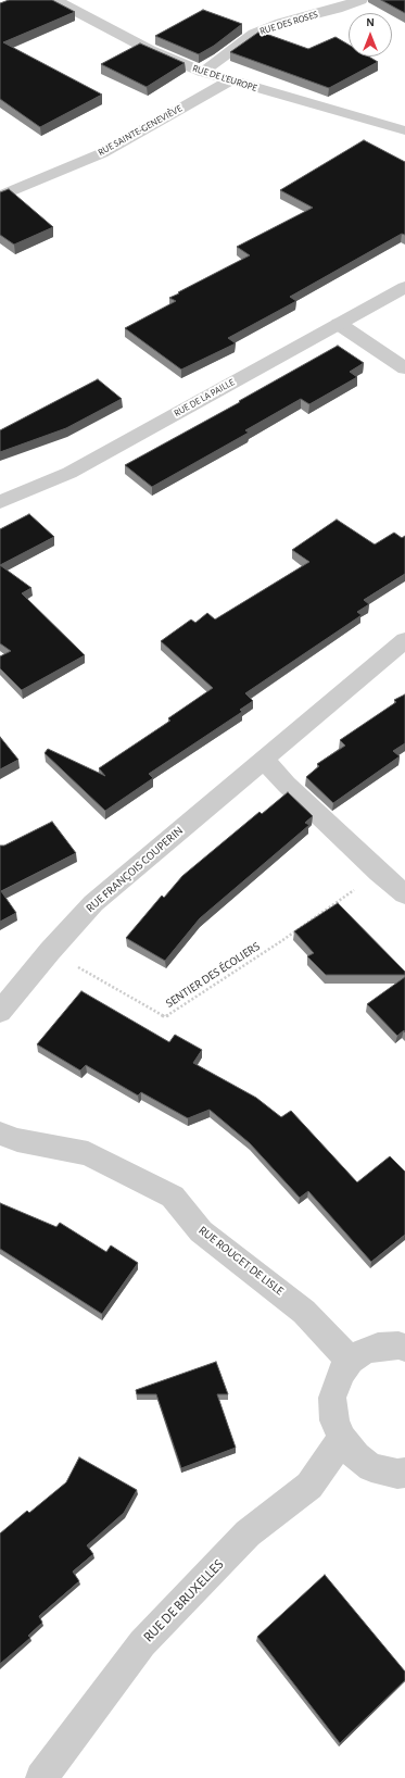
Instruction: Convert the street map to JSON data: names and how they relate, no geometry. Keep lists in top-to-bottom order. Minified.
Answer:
{"streets":{"street":["RUE DES ROSES","RUE DE L'EUROPE","RUE SAINTE-GENEVIÈVE","RUE DE LA PAILLE","RUE FRANÇOIS COUPERIN","RUE ROUGET DE LISLE","RUE DE BRUXELLES"],"path":["SENTIER DES ÉCOLIERS"]},"crossings":[["RUE DES ROSES","RUE DE L'EUROPE"],["RUE DE L'EUROPE","RUE SAINTE-GENEVIÈVE"],["RUE FRANÇOIS COUPERIN","SENTIER DES ÉCOLIERS"]],"north":"top"}
